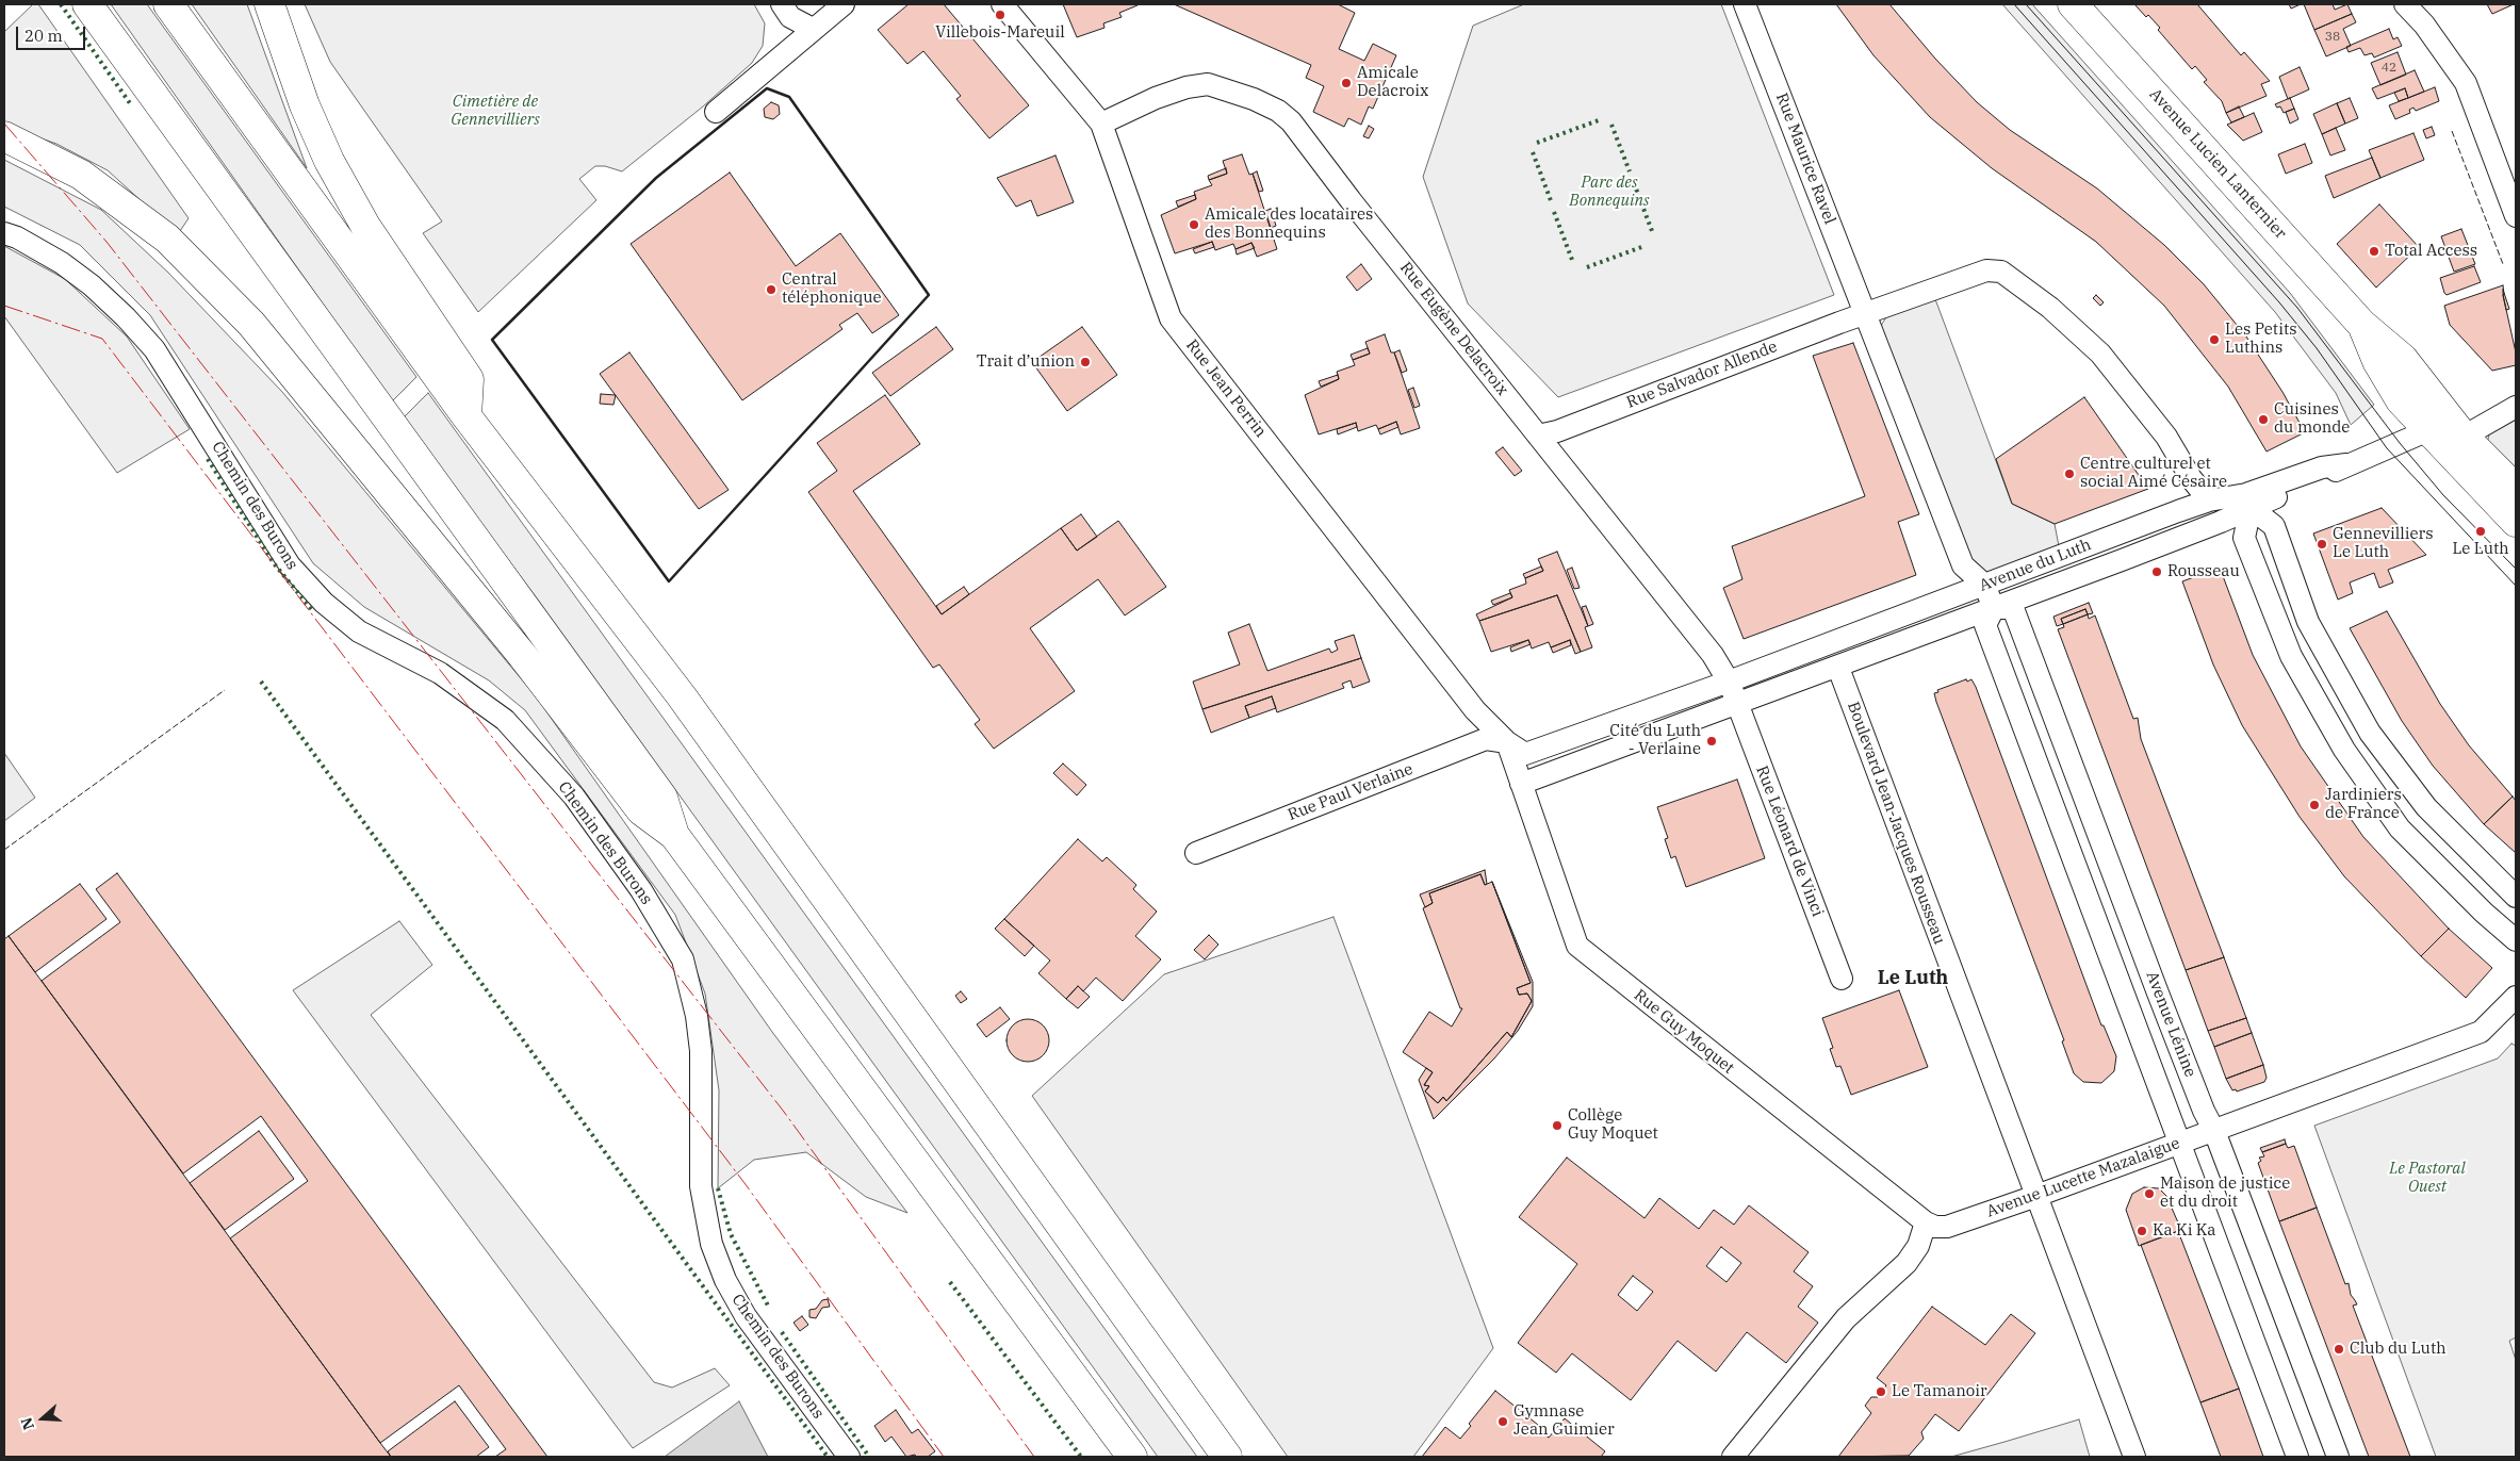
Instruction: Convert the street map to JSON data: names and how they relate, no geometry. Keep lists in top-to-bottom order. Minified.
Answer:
{"streets":{"main road":["Avenue Lucien Lanternier"],"street":["Rue Maurice Ravel","Rue Eugène Delacroix","Rue Salvador Allende","Rue Jean Perrin","Chemin des Burons","Avenue du Luth","Rue Paul Verlaine","Boulevard Jean-Jacques Rousseau","Rue Léonard de Vinci","Avenue Lénine","Rue Guy Moquet","Avenue Lucette Mazalaigue"]},"crossings":[["Rue Maurice Ravel","Rue Salvador Allende"],["Rue Maurice Ravel","Avenue du Luth"],["Avenue Lucien Lanternier","Avenue du Luth"],["Rue Eugène Delacroix","Rue Salvador Allende"],["Rue Eugène Delacroix","Rue Jean Perrin"],["Rue Eugène Delacroix","Avenue du Luth"],["Rue Eugène Delacroix","Rue Paul Verlaine"],["Rue Eugène Delacroix","Rue Léonard de Vinci"],["Rue Salvador Allende","Avenue du Luth"],["Rue Jean Perrin","Rue Paul Verlaine"],["Avenue du Luth","Rue Paul Verlaine"],["Avenue du Luth","Boulevard Jean-Jacques Rousseau"],["Avenue du Luth","Rue Léonard de Vinci"],["Avenue du Luth","Avenue Lénine"],["Boulevard Jean-Jacques Rousseau","Avenue Lucette Mazalaigue"],["Avenue Lénine","Avenue Lucette Mazalaigue"],["Rue Guy Moquet","Avenue Lucette Mazalaigue"]],"districts":["Le Luth"],"parks":["Cimetière de Gennevilliers","Parc des Bonnequins","Le Pastoral Ouest"],"places":["Villebois-Mareuil","Amicale Delacroix","Amicale des locataires des Bonnequins","Total Access","Central téléphonique","Les Petits Luthins","Trait d’union","Cuisines du monde","Centre culturel et social Aimé Césaire","Le Luth","Gennevilliers Le Luth","Rousseau","Cité du Luth - Verlaine","Jardiniers de France","Collège Guy Moquet","Maison de justice et du droit","Ka Ki Ka","Club du Luth","Le Tamanoir","Gymnase Jean Guimier"],"house_numbers":["38","42"],"scale_bar":"20 m","north":"left"}
